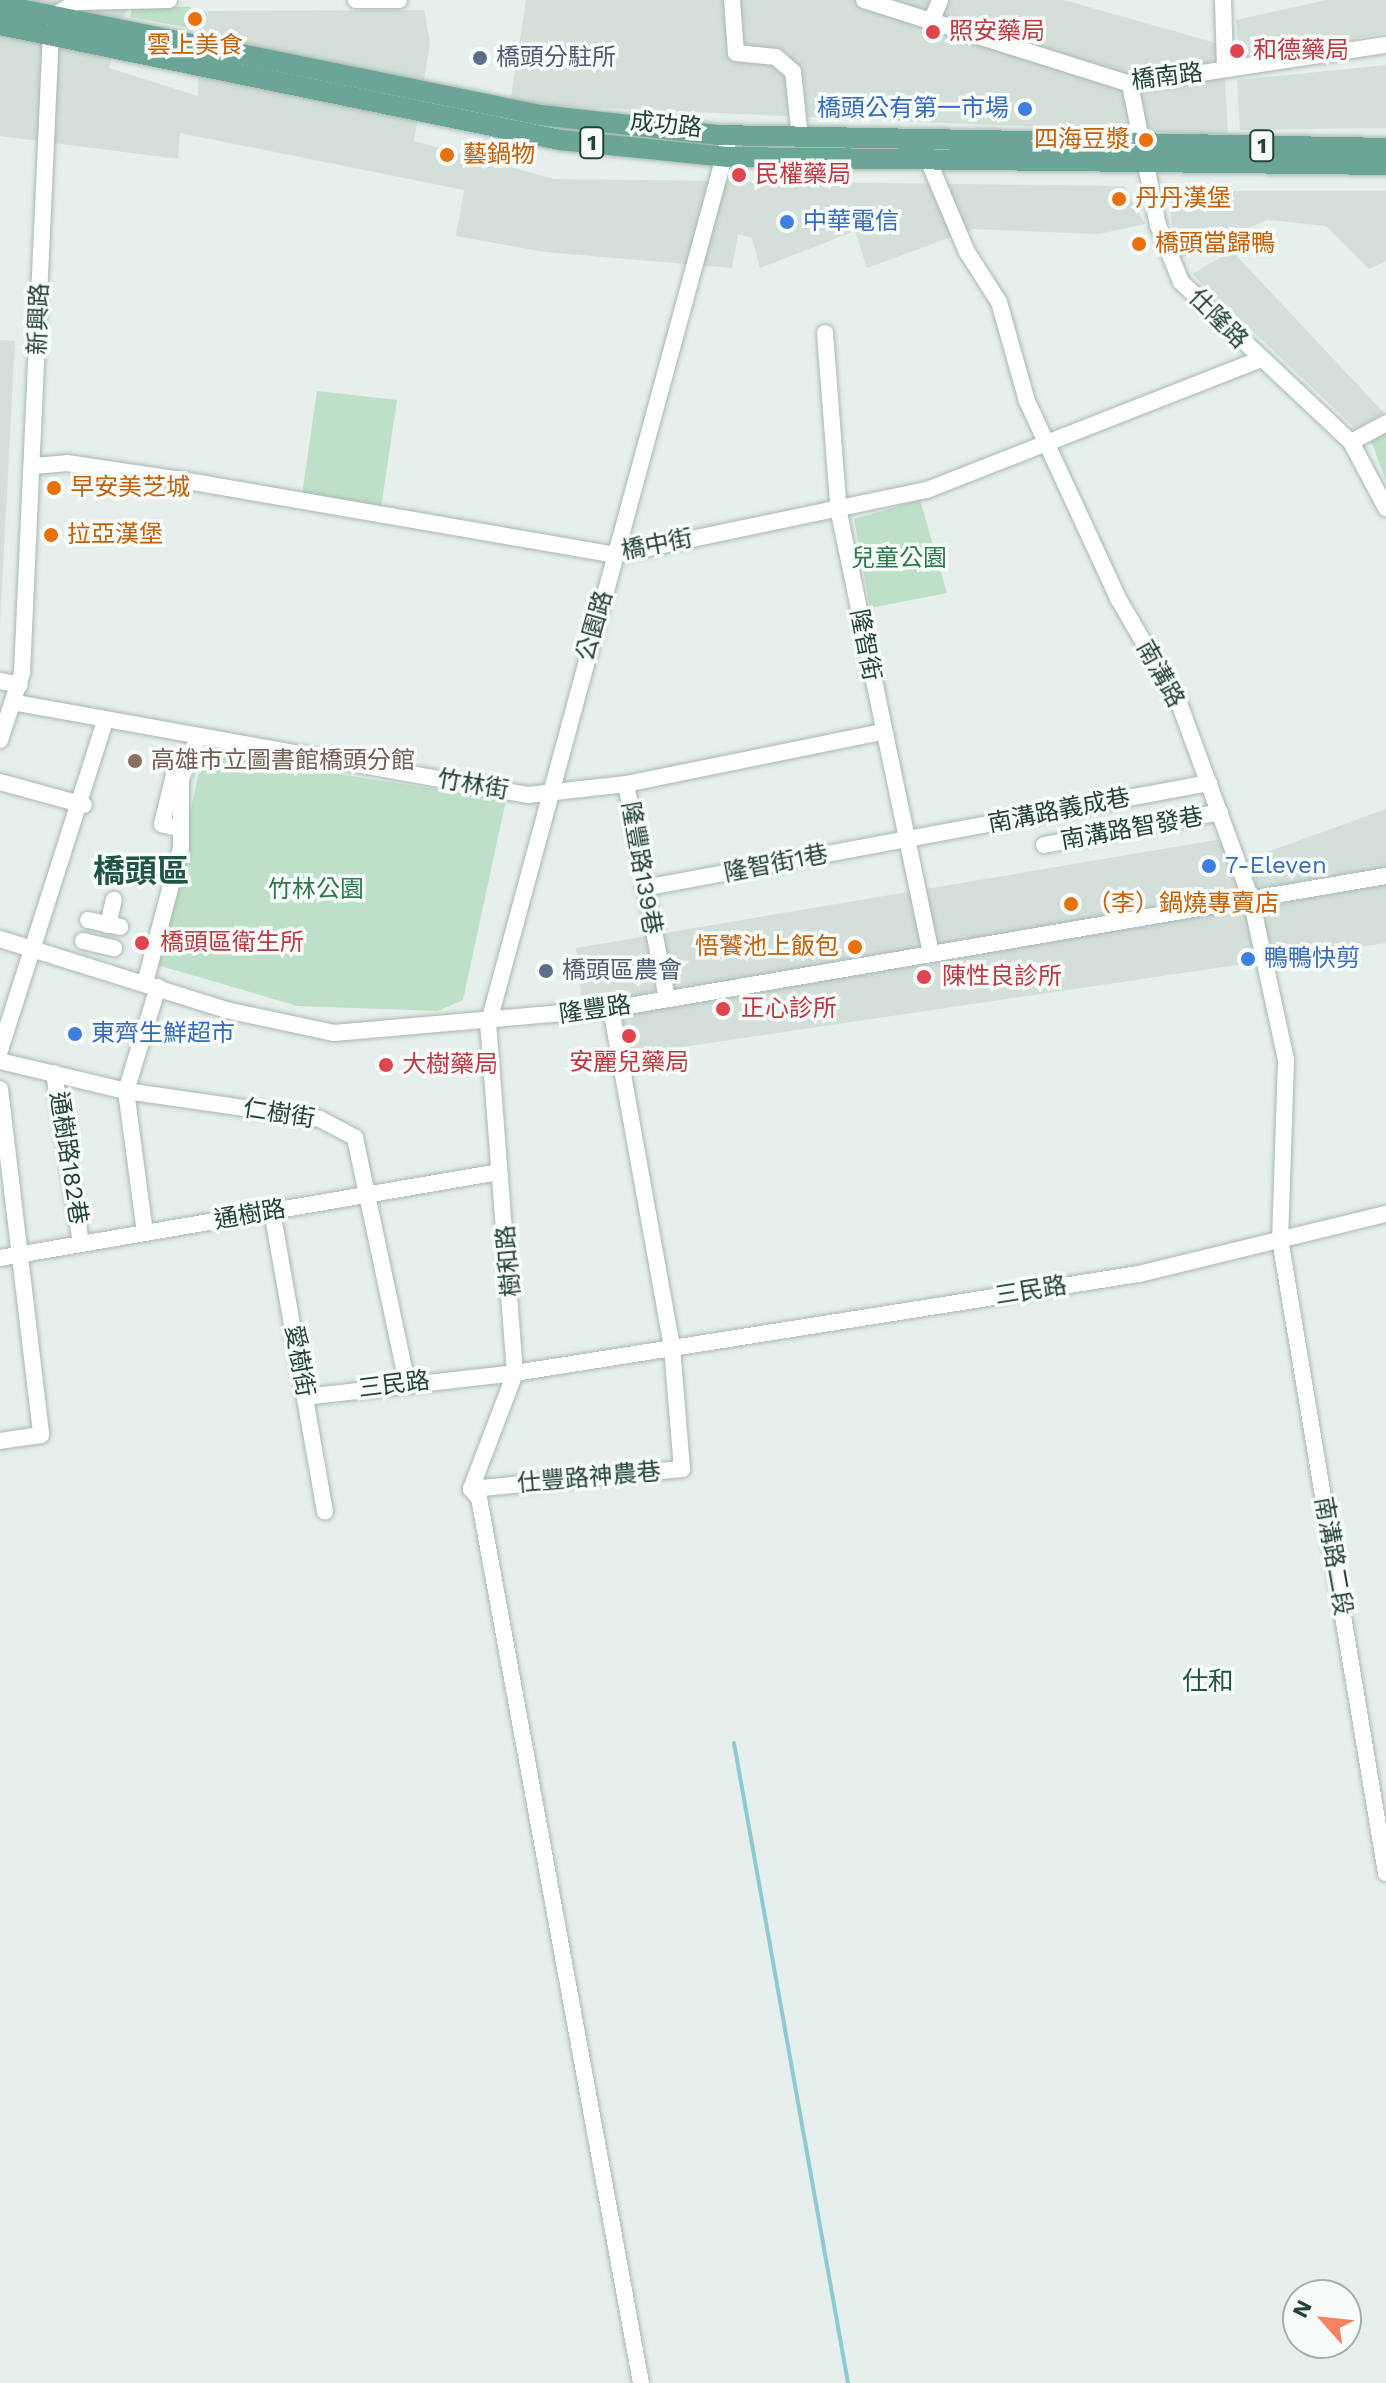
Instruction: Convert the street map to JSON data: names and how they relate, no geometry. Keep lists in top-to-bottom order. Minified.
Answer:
{"streets":{"main road":["成功路","1"],"street":["橋南路","新興路","仕隆路","橋中街","公園路","隆智街","南溝路","竹林街","南溝路義成巷","南溝路智發巷","隆智街1巷","隆豐路139巷","隆豐路","仁樹街","通樹路182巷","通樹路","樹和路","三民路","愛樹街","仕豐路神農巷","南溝路二段"]},"crossings":[["橋南路","仕隆路"],["成功路","1"],["成功路","新興路"],["成功路","仕隆路"],["成功路","公園路"],["成功路","南溝路"],["1","新興路"],["1","仕隆路"],["新興路","橋中街"],["新興路","竹林街"],["仕隆路","橋中街"],["橋中街","公園路"],["橋中街","隆智街"],["橋中街","南溝路"],["公園路","竹林街"],["公園路","隆豐路"],["公園路","樹和路"],["隆智街","竹林街"],["隆智街","南溝路義成巷"],["隆智街","隆智街1巷"],["隆智街","隆豐路"],["南溝路","南溝路義成巷"],["南溝路","南溝路智發巷"],["南溝路","隆豐路"],["南溝路","三民路"],["南溝路","南溝路二段"],["竹林街","隆豐路139巷"],["南溝路義成巷","隆智街1巷"],["隆智街1巷","隆豐路139巷"],["隆豐路139巷","隆豐路"],["隆豐路","樹和路"],["仁樹街","通樹路182巷"],["仁樹街","通樹路"],["仁樹街","三民路"],["通樹路182巷","通樹路"],["通樹路","樹和路"],["通樹路","愛樹街"],["樹和路","三民路"],["樹和路","仕豐路神農巷"],["三民路","愛樹街"],["三民路","仕豐路神農巷"],["三民路","南溝路二段"]],"districts":["橋頭區","仕和"],"parks":["兒童公園","竹林公園"],"places":["雲上美食","照安藥局","和德藥局","橋頭分駐所","橋頭公有第一市場","四海豆漿","藝鍋物","民權藥局","丹丹漢堡","中華電信","橋頭當歸鴨","早安美芝城","拉亞漢堡","高雄市立圖書館橋頭分館","7-Eleven","（李）鍋燒專賣店","橋頭區衛生所","悟饕池上飯包","鴨鴨快剪","橋頭區農會","陳性良診所","正心診所","東齊生鮮超市","安麗兒藥局","大樹藥局"],"north":"top left"}
